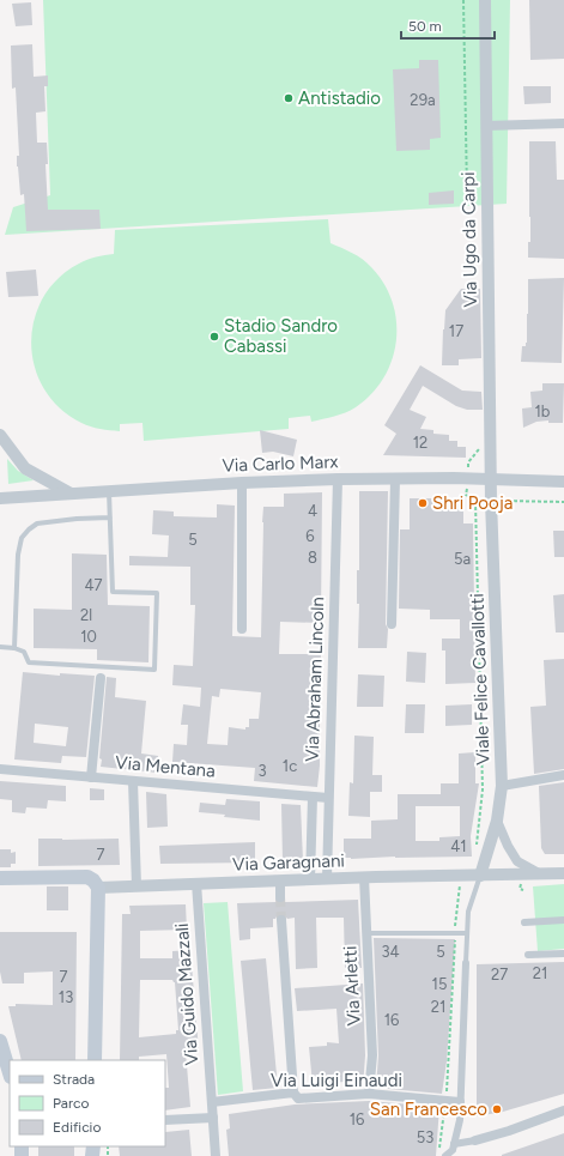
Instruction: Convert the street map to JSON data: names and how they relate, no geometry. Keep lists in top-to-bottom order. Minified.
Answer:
{"streets":{"street":["Via Ugo da Carpi","Via Carlo Marx","Via Abraham Lincoln","Viale Felice Cavallotti","Via Mentana","Via Garagnani","Via Arletti","Via Guido Mazzali","Via Luigi Einaudi"]},"crossings":[["Via Ugo da Carpi","Via Carlo Marx"],["Via Ugo da Carpi","Viale Felice Cavallotti"],["Via Carlo Marx","Via Abraham Lincoln"],["Via Carlo Marx","Viale Felice Cavallotti"],["Via Abraham Lincoln","Via Mentana"],["Via Abraham Lincoln","Via Garagnani"],["Viale Felice Cavallotti","Via Garagnani"],["Via Garagnani","Via Arletti"],["Via Garagnani","Via Guido Mazzali"],["Via Arletti","Via Luigi Einaudi"],["Via Guido Mazzali","Via Luigi Einaudi"]],"places":["Antistadio","Stadio Sandro Cabassi","Shri Pooja","San Francesco"],"house_numbers":["29a","17","1b","12","4","6","5","8","5a","47","2l","10","1c","3","41","7","34","5","21","27","7","15","13","21","16","16","53"],"legend":["Strada","Parco","Edificio"],"scale_bar":"50 m"}
